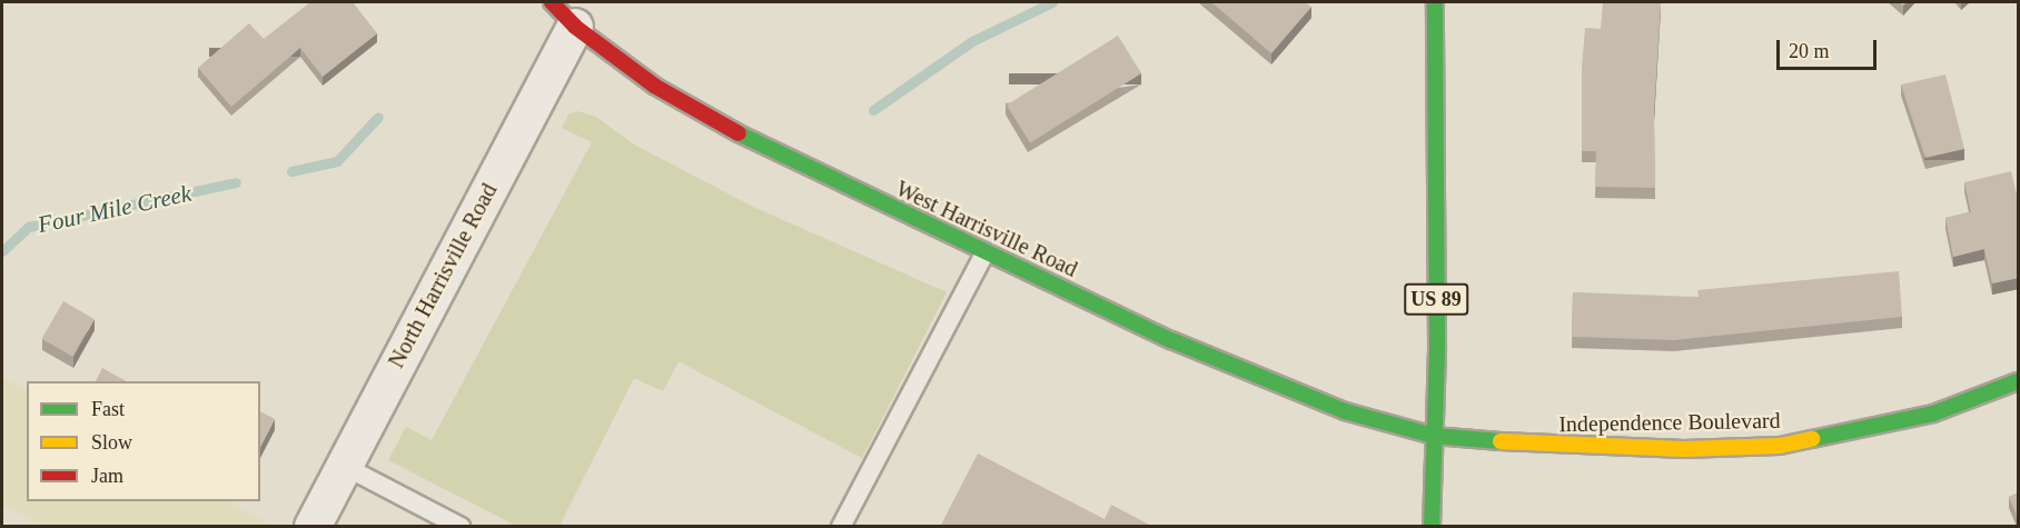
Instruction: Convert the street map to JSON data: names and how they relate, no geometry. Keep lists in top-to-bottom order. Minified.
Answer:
{"streets":{"main road":["West Harrisville Road","US 89","Independence Boulevard"],"street":["North Harrisville Road"]},"crossings":[["West Harrisville Road","North Harrisville Road"],["West Harrisville Road","US 89"],["West Harrisville Road","Independence Boulevard"],["US 89","Independence Boulevard"]],"water":["Four Mile Creek"],"legend":["Fast","Slow","Jam"],"scale_bar":"20 m"}
